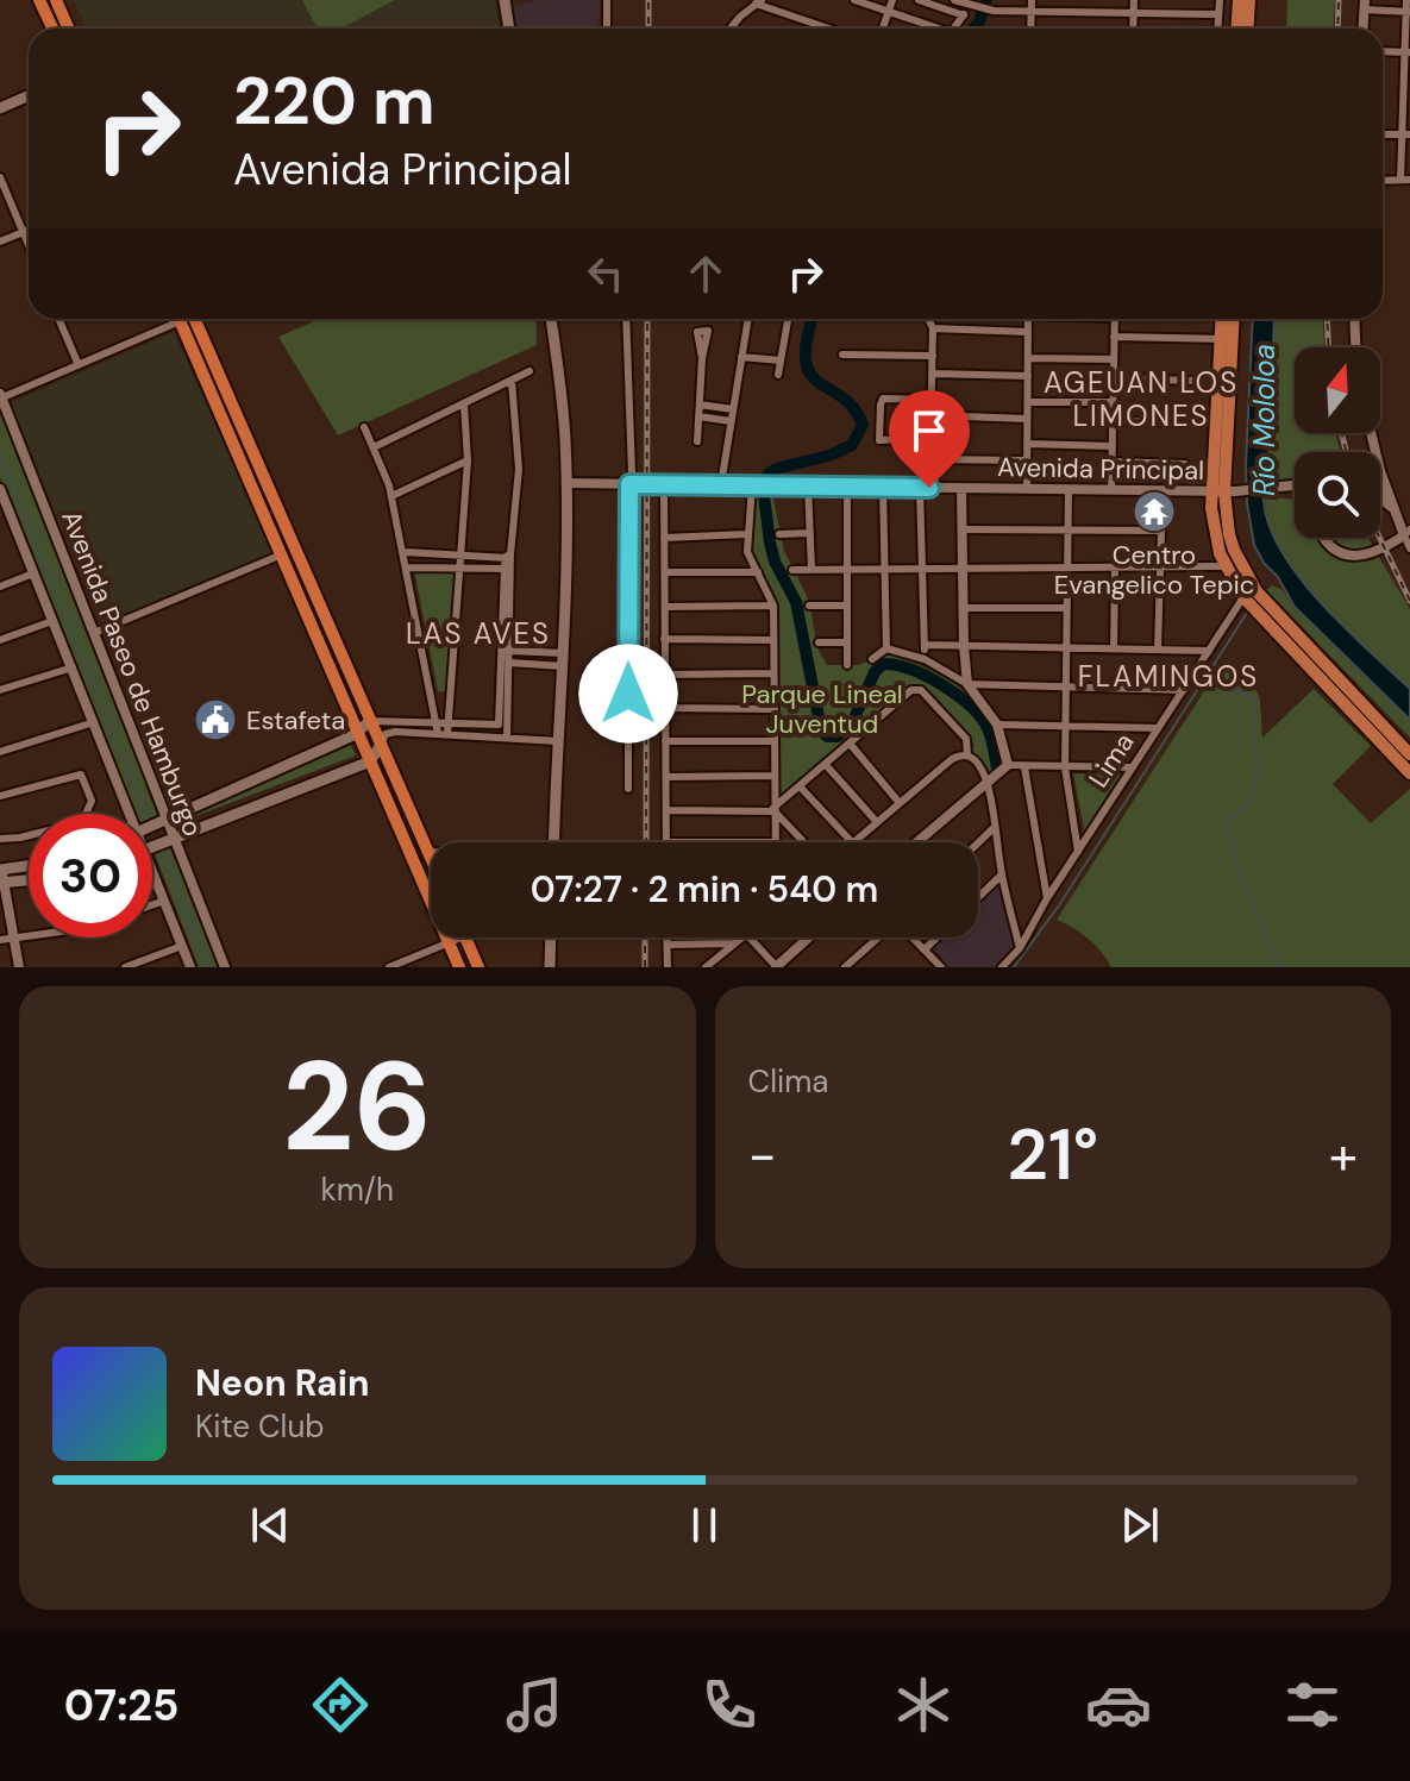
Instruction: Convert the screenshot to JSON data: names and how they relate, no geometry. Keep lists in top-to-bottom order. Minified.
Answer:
{"streets":{"street":["Avenida Principal","Avenida Paseo de Hamburgo","Lima"]},"districts":["AGEUAN LOS LIMONES","LAS AVES","FLAMINGOS"],"water":["Río Mololoa"],"parks":["Parque Lineal Juventud"],"places":{"temple":["Centro Evangelico Tepic"],"public building":["Estafeta"]},"north":"top","page":{"turn":["220 m","Avenida Principal"],"limit":"30","trip":"07:27 · 2 min · 540 m","tile":[["26","km/h"],"Clima"],"heat":["−","21°","+"],"song":["Neon Rain","Kite Club"],"tabs":"07:25"}}
